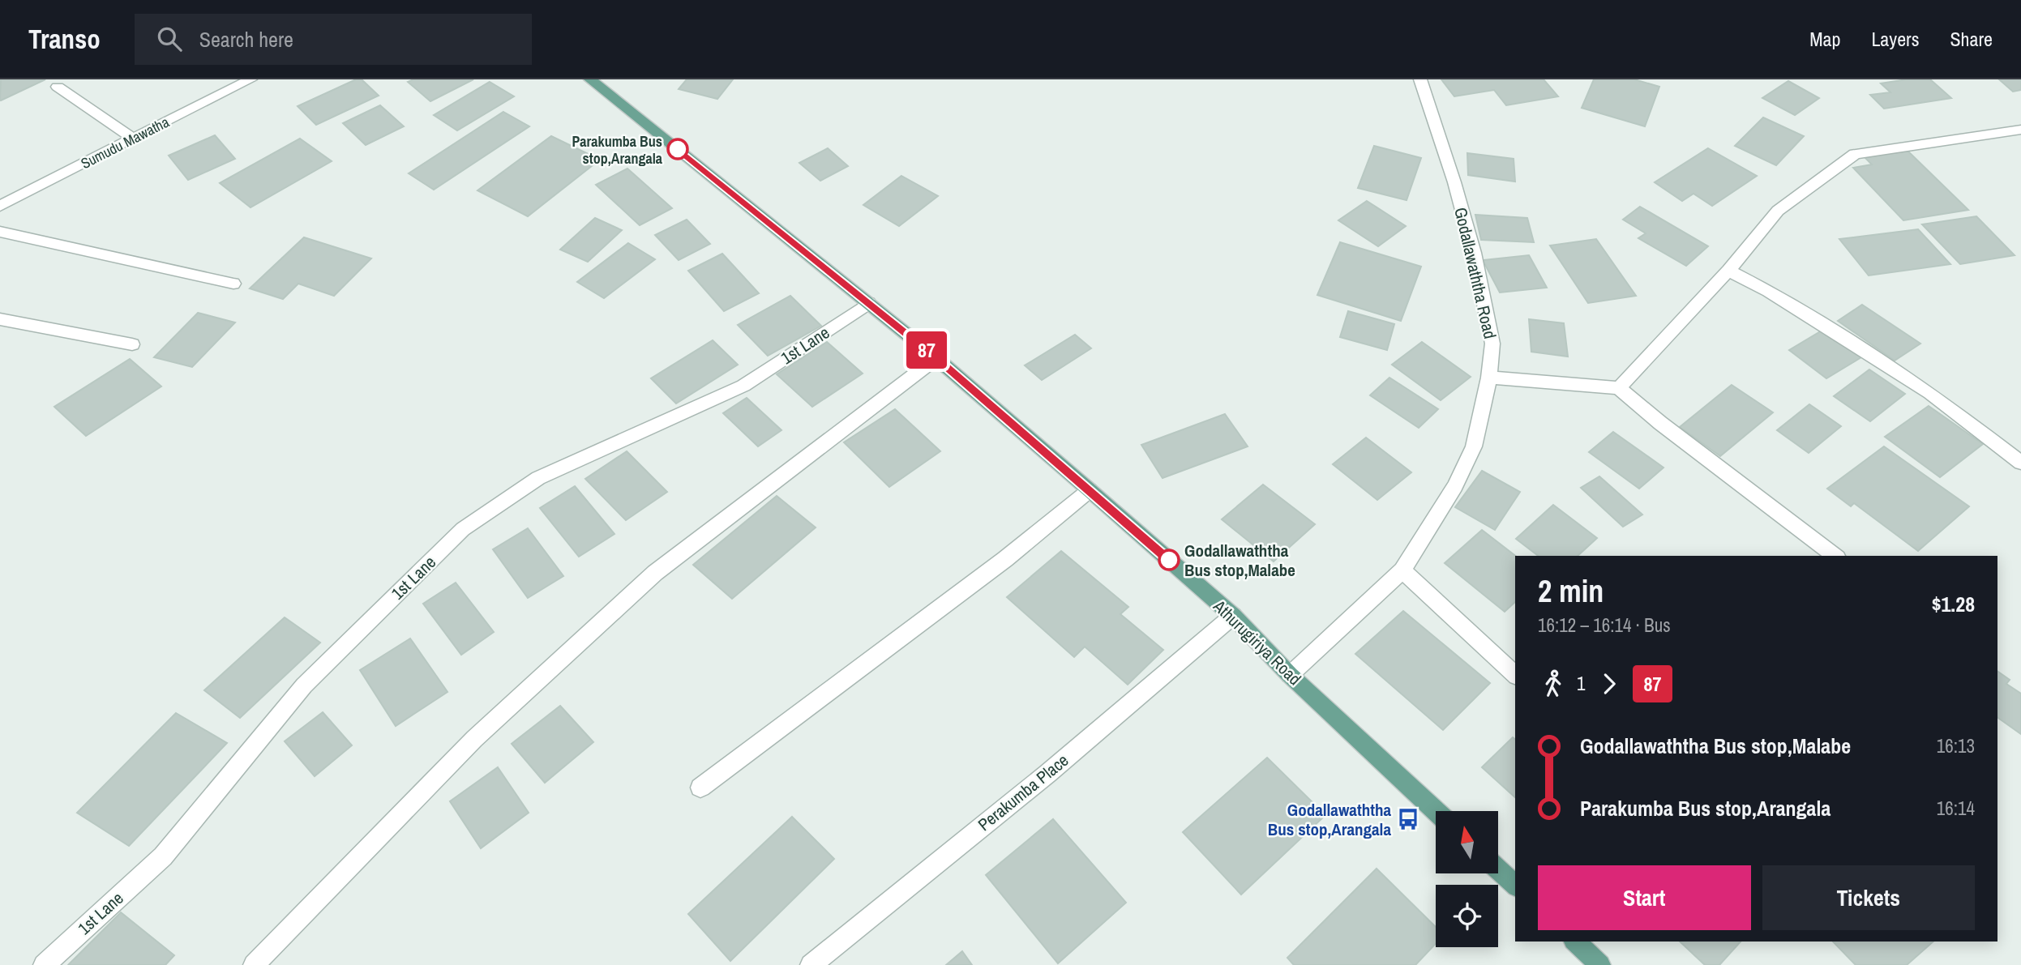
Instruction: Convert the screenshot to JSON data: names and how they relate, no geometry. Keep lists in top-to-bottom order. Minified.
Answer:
{"streets":{"main road":["Athurugiriya Road"],"street":["Sumudu Mawatha","Godallawaththa Road","1st Lane","Perakumba Place"]},"crossings":[["Godallawaththa Road","Athurugiriya Road"],["1st Lane","Athurugiriya Road"],["Athurugiriya Road","Perakumba Place"]],"places":{"other":["Parakumba Bus stop,Arangala","Godallawaththa Bus stop,Malabe"],"bus stop":["Godallawaththa Bus stop,Arangala"]},"lines":["bus line 87"],"north":"top","page":{"header":"Transo","search":"Search here","nav":["Map","Layers","Share"],"on_map":"87","heading":["2 min","16:12 – 16:14 · Bus","$1.28"],"legs":["1","87"],"list":[{"name":"Godallawaththa Bus stop,Malabe","value":"16:13"},{"name":"Parakumba Bus stop,Arangala","value":"16:14"}],"buttons":["Start","Tickets"]}}
